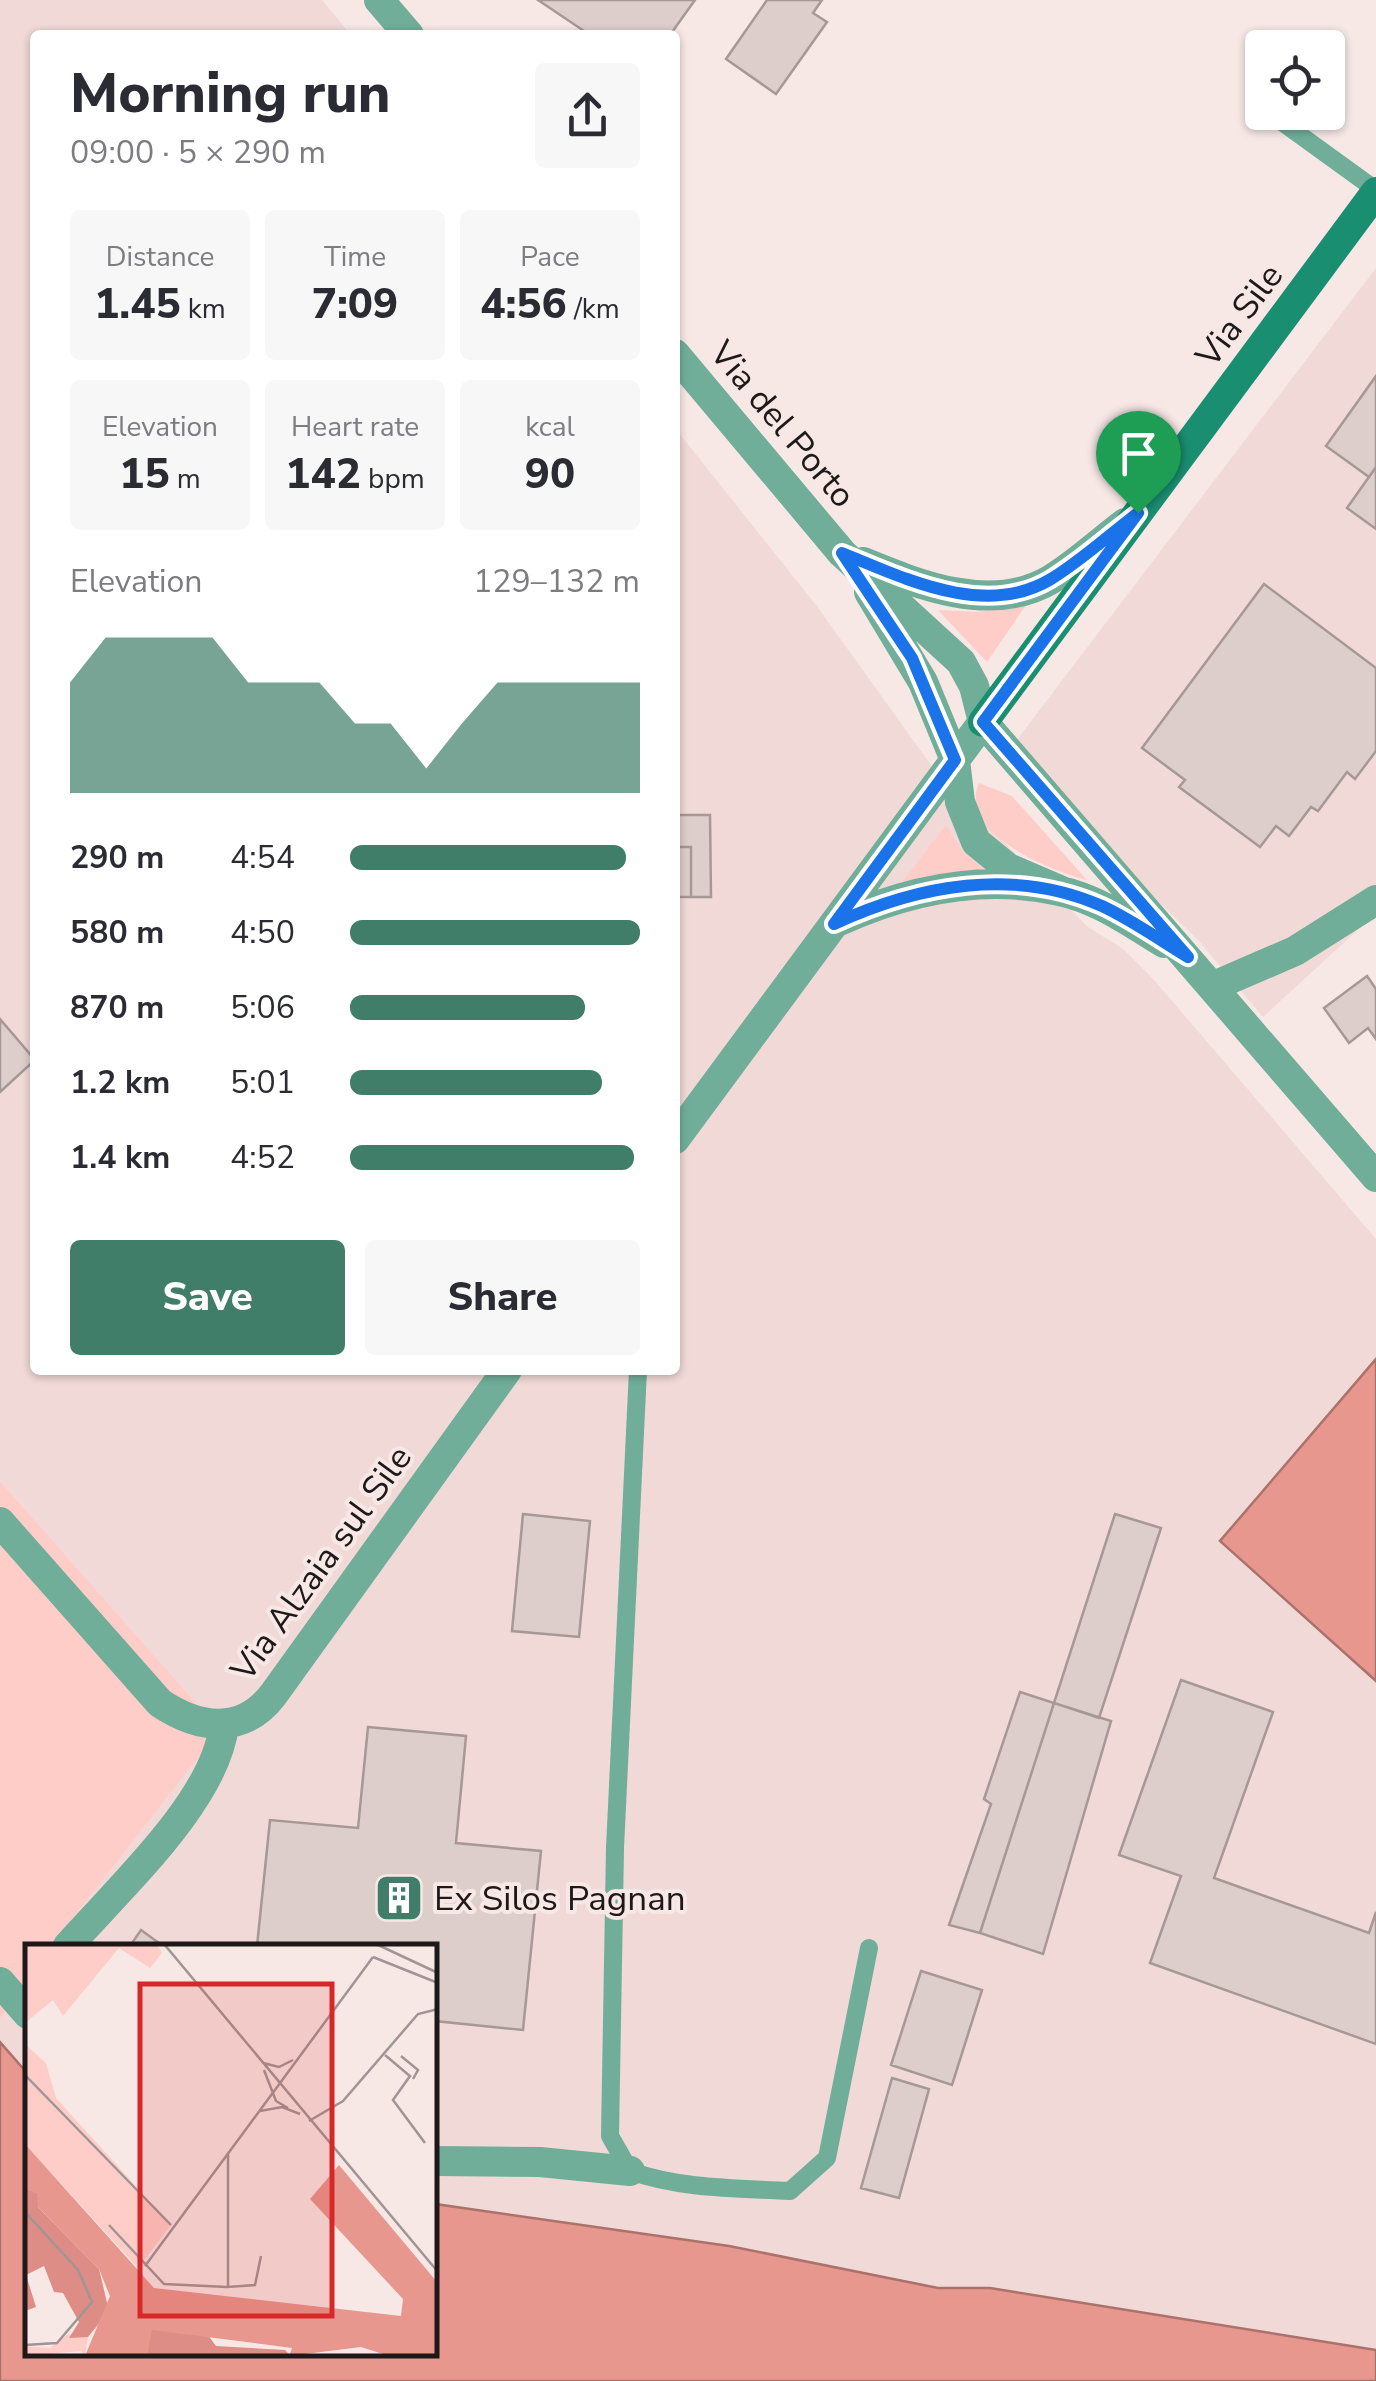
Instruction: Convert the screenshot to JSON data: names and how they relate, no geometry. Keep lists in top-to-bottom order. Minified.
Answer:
{"streets":{"street":["Via Sile","Via del Porto","Via Alzaia sul Sile"]},"crossings":[["Via Sile","Via del Porto"]],"places":{"building":["Ex Silos Pagnan"]},"page":{"heading":["Morning run","09:00 · 5 × 290 m"],"stats":[["Distance","1.45 km"],["Time","7:09"],["Pace","4:56 /km"],["Elevation","15 m"],["Heart rate","142 bpm"],["kcal","90"]],"chart":["Elevation","129–132 m"],"list":[{"name":"290 m","note":"4:54"},{"name":"580 m","note":"4:50"},{"name":"870 m","note":"5:06"},{"name":"1.2 km","note":"5:01"},{"name":"1.4 km","note":"4:52"}],"buttons":["Save","Share"]}}
